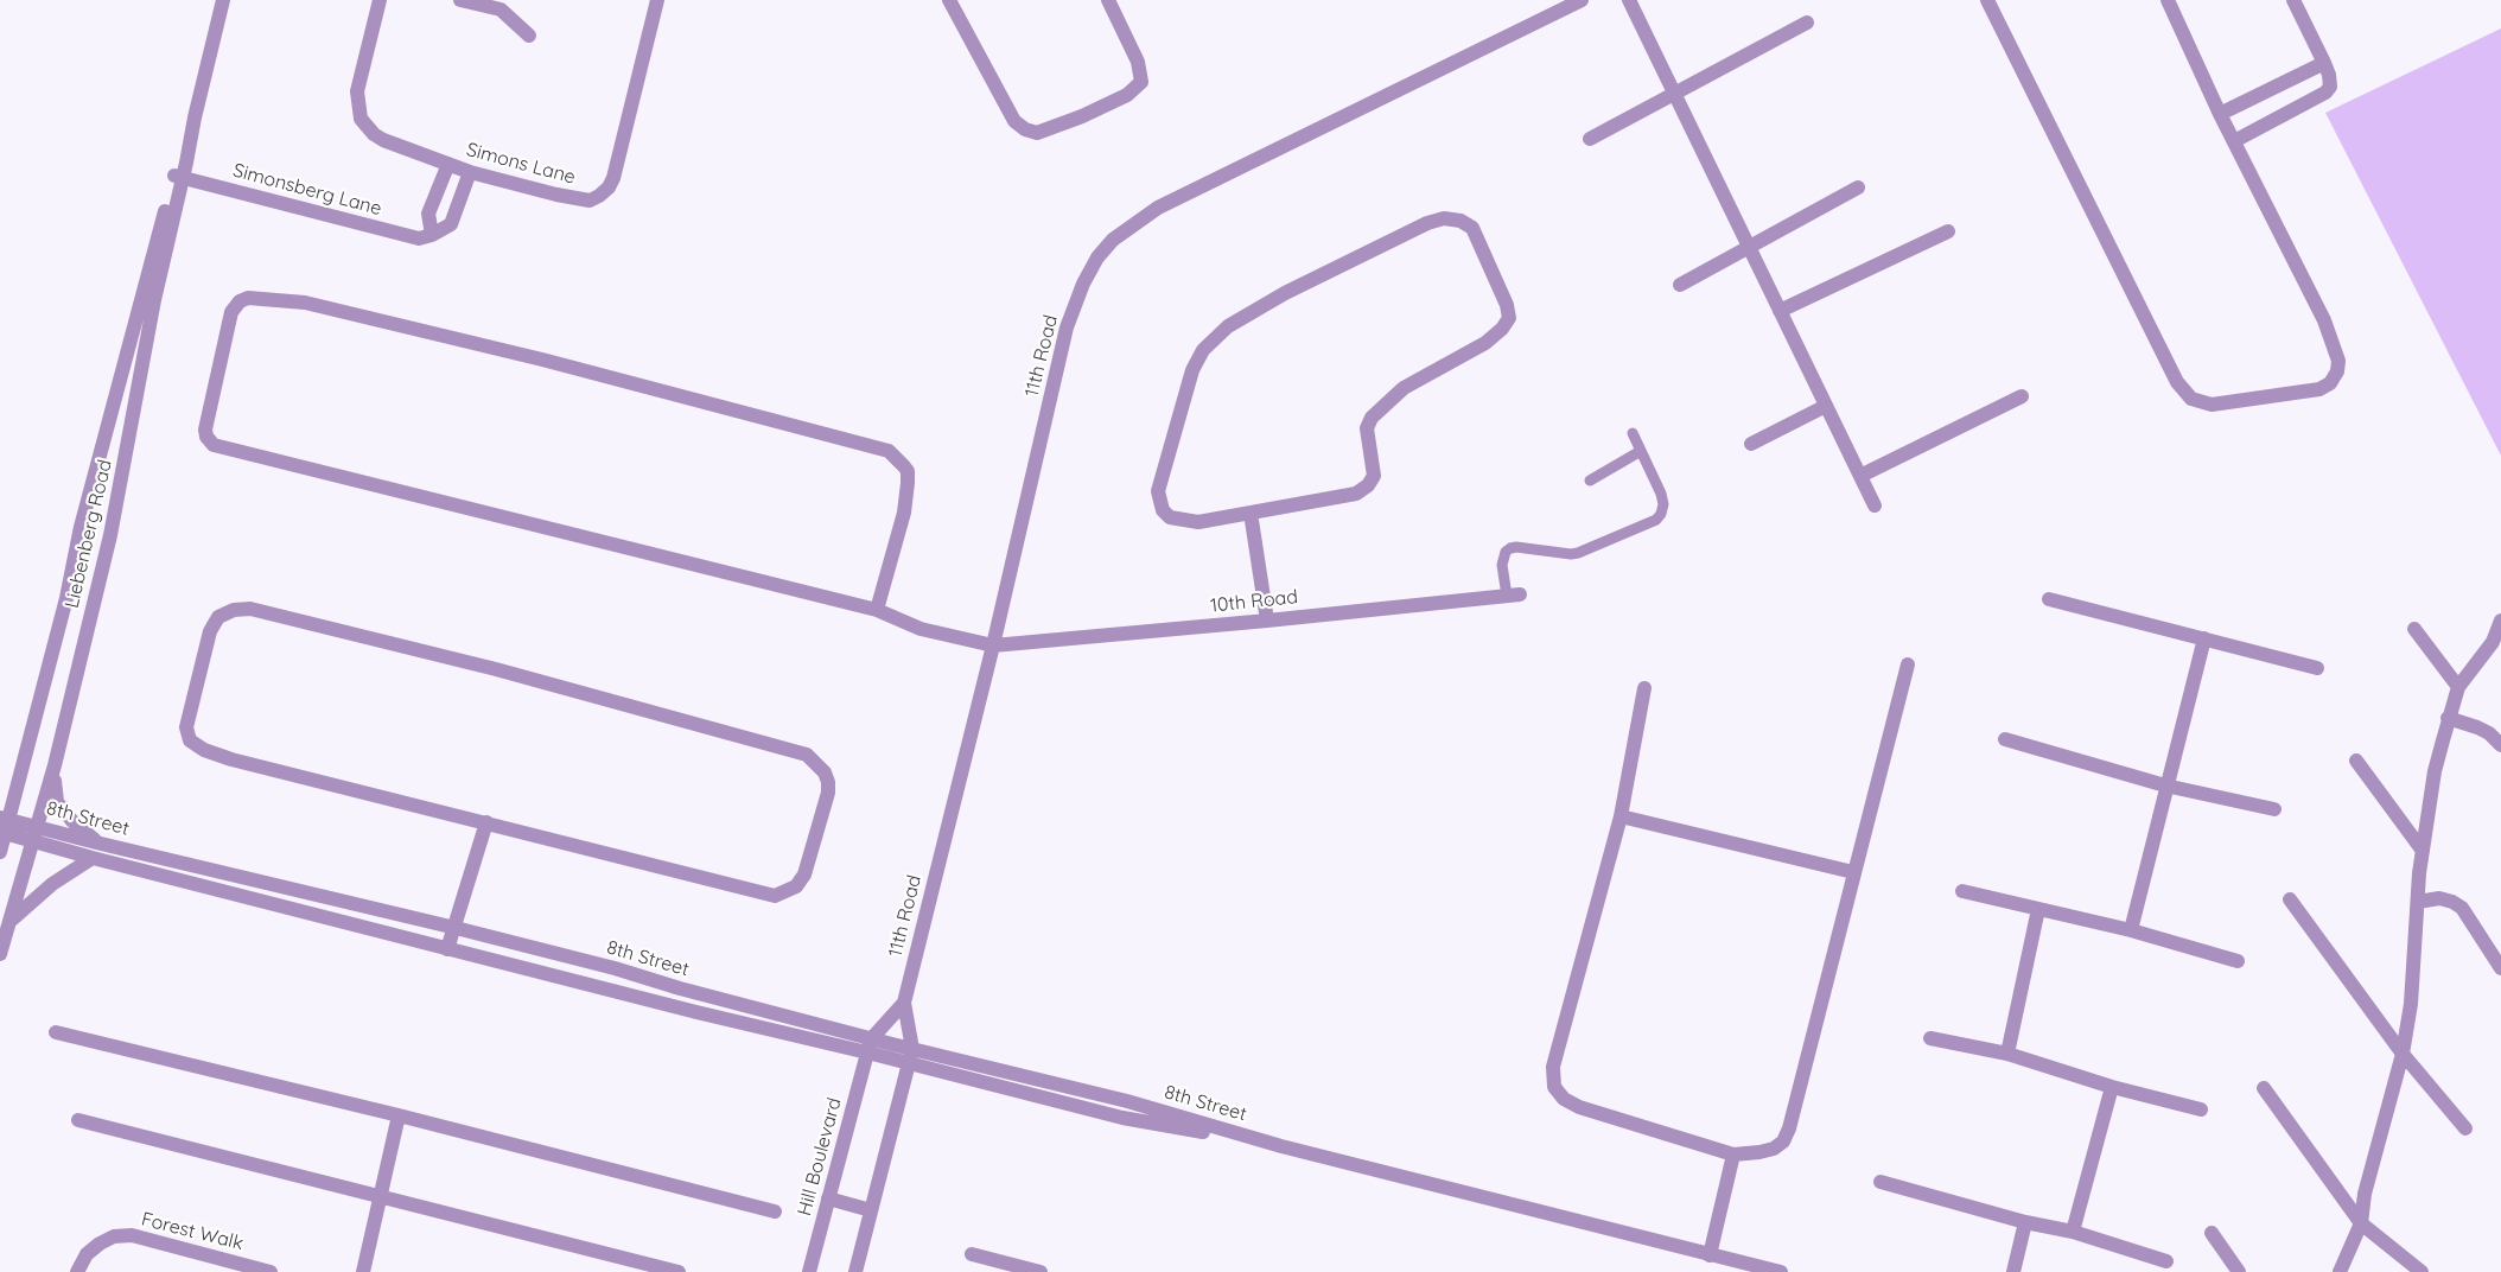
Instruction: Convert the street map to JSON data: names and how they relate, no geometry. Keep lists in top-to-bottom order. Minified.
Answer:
{"streets":{"street":["Simons Lane","Simonsberg Lane","11th Road","Liebenberg Road","10th Road","8th Street","Hill Boulevard","Forest Walk"]},"crossings":[["Simonsberg Lane","Liebenberg Road"],["11th Road","10th Road"],["11th Road","8th Street"],["11th Road","Hill Boulevard"],["Liebenberg Road","8th Street"],["8th Street","Hill Boulevard"]]}
